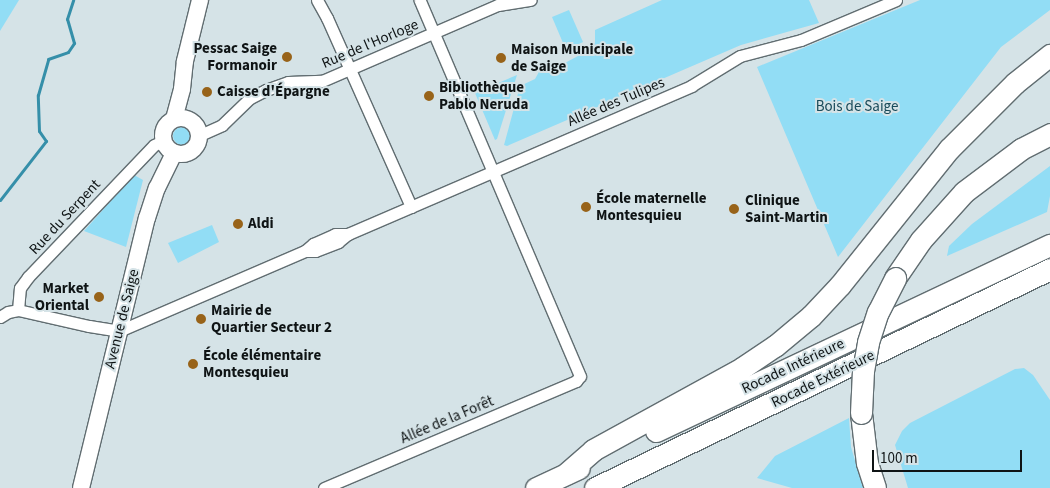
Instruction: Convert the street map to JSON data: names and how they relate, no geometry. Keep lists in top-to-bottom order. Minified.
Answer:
{"streets":{"highway":["Rocade Intérieure","Rocade Extérieure"],"street":["Rue de l'Horloge","Allée des Tulipes","Rue du Serpent","Avenue de Saige","Allée de la Forêt"]},"crossings":[["Rue de l'Horloge","Rue du Serpent"],["Rue de l'Horloge","Avenue de Saige"],["Allée des Tulipes","Avenue de Saige"],["Allée des Tulipes","Allée de la Forêt"],["Rue du Serpent","Avenue de Saige"]],"parks":["Bois de Saige"],"places":["Pessac Saige Formanoir","Maison Municipale de Saige","Caisse d'Épargne","Bibliothèque Pablo Neruda","École maternelle Montesquieu","Clinique Saint-Martin","Aldi","Market Oriental","Mairie de Quartier Secteur 2","École élémentaire Montesquieu"],"scale_bar":"100 m"}
